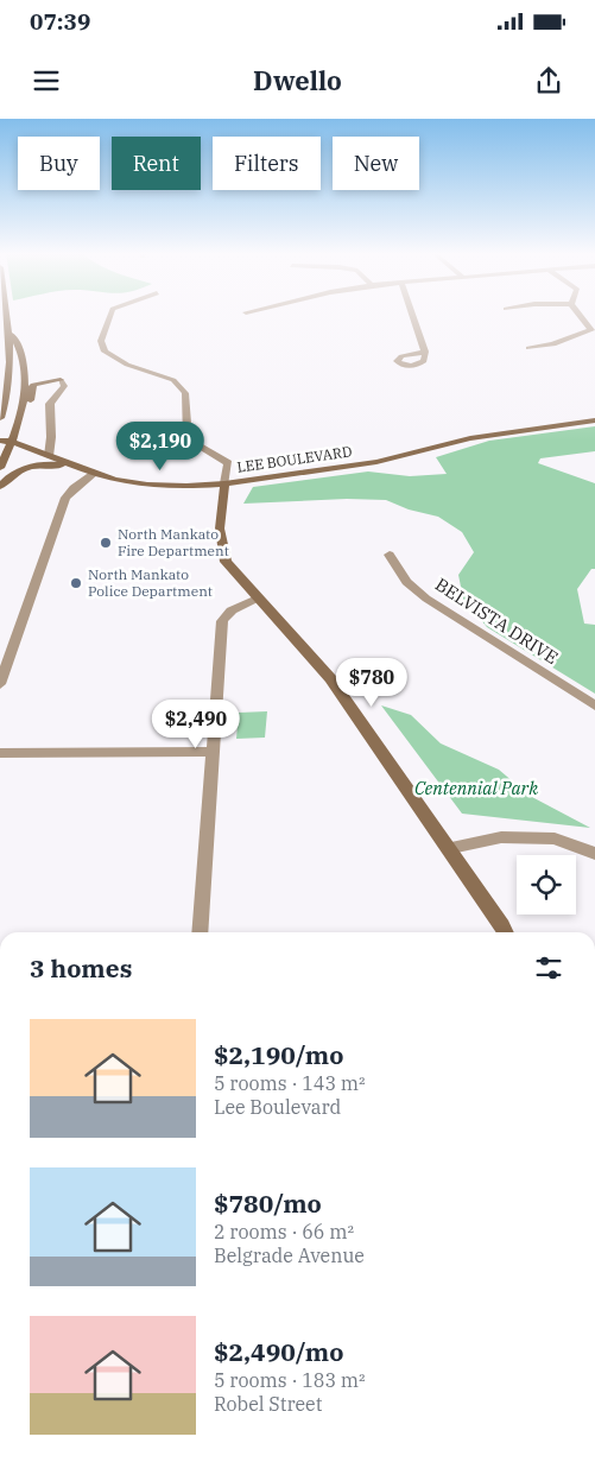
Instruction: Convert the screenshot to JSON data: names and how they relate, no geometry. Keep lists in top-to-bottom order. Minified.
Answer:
{"streets":{"main road":["LEE BOULEVARD"],"street":["BELVISTA DRIVE"]},"parks":["Centennial Park"],"places":["North Mankato Fire Department","North Mankato Police Department"],"page":{"status":"07:39","header":"Dwello","chip":["Buy","Rent","Filters","New"],"price":["$2,190","$780","$2,490"],"heading":"3 homes","list":[{"name":"$2,190/mo","note":"5 rooms · 143 m² · Lee Boulevard"},{"name":"$780/mo","note":"2 rooms · 66 m² · Belgrade Avenue"},{"name":"$2,490/mo","note":"5 rooms · 183 m² · Robel Street"}]}}
